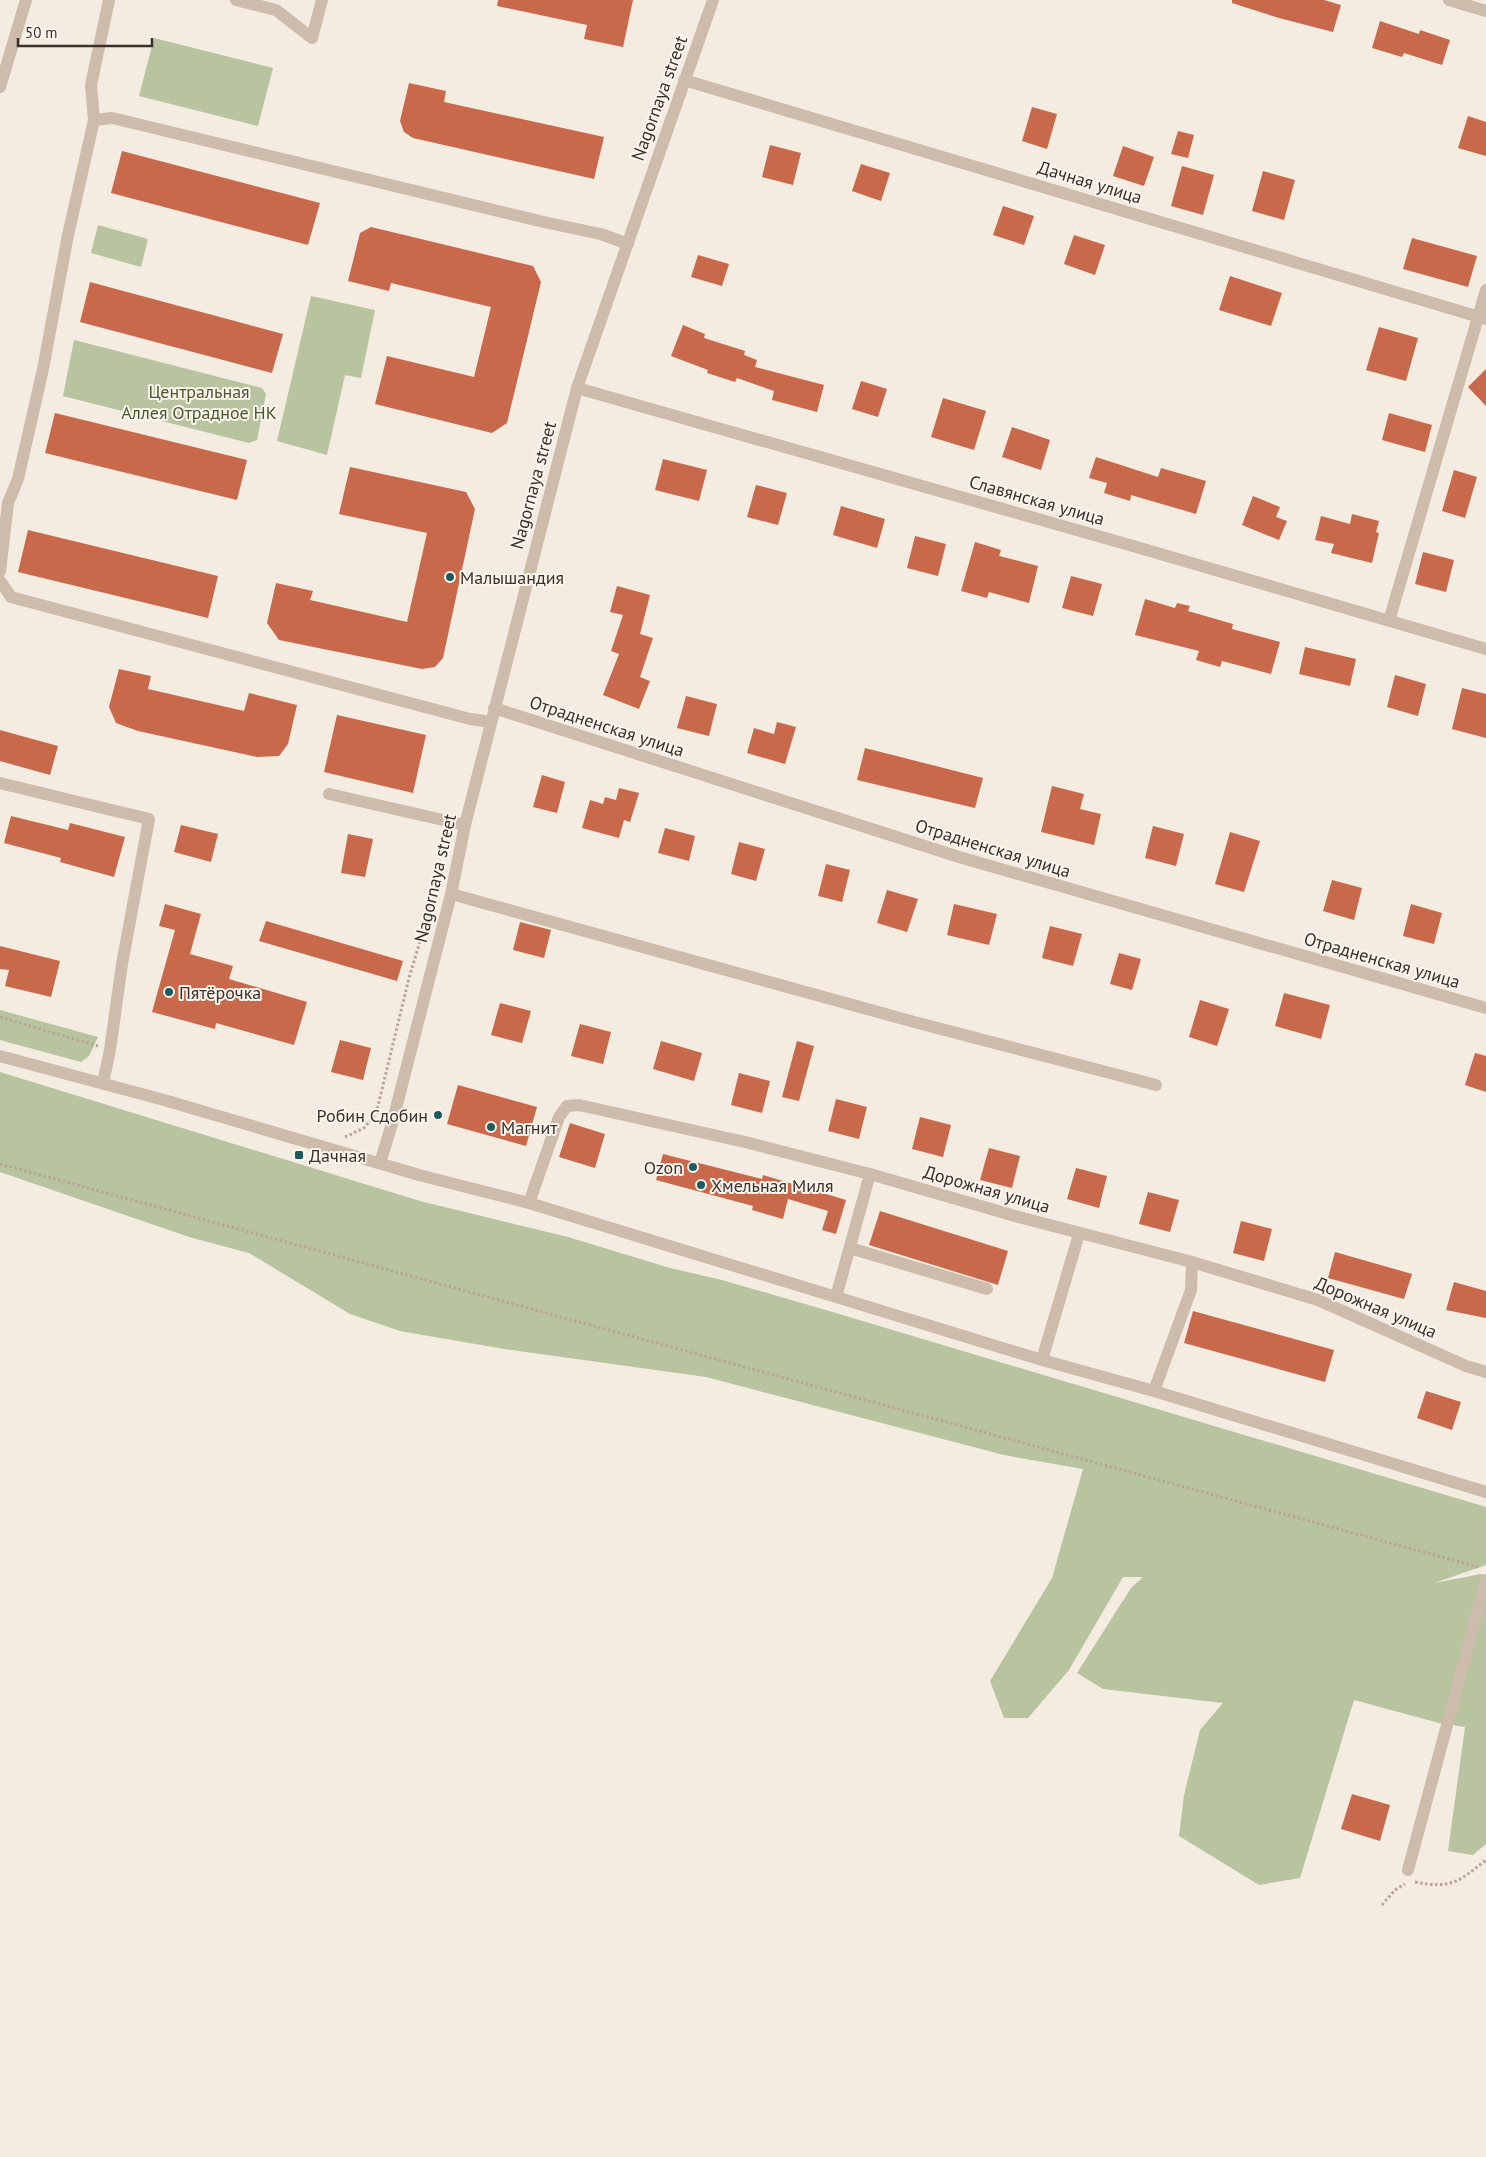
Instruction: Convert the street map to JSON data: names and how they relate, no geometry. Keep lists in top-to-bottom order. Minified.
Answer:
{"streets":{"street":["Nagornaya street","Дачная улица","Славянская улица","Отрадненская улица","Дорожная улица"]},"crossings":[["Nagornaya street","Дачная улица"],["Nagornaya street","Славянская улица"],["Nagornaya street","Отрадненская улица"]],"parks":["Центральная Аллея Отрадное НК"],"places":{"other":["Малышандия","Пятёрочка","Робин Сдобин","Магнит","Ozon","Хмельная Миля"],"transit":["Дачная"]},"scale_bar":"50 m"}
